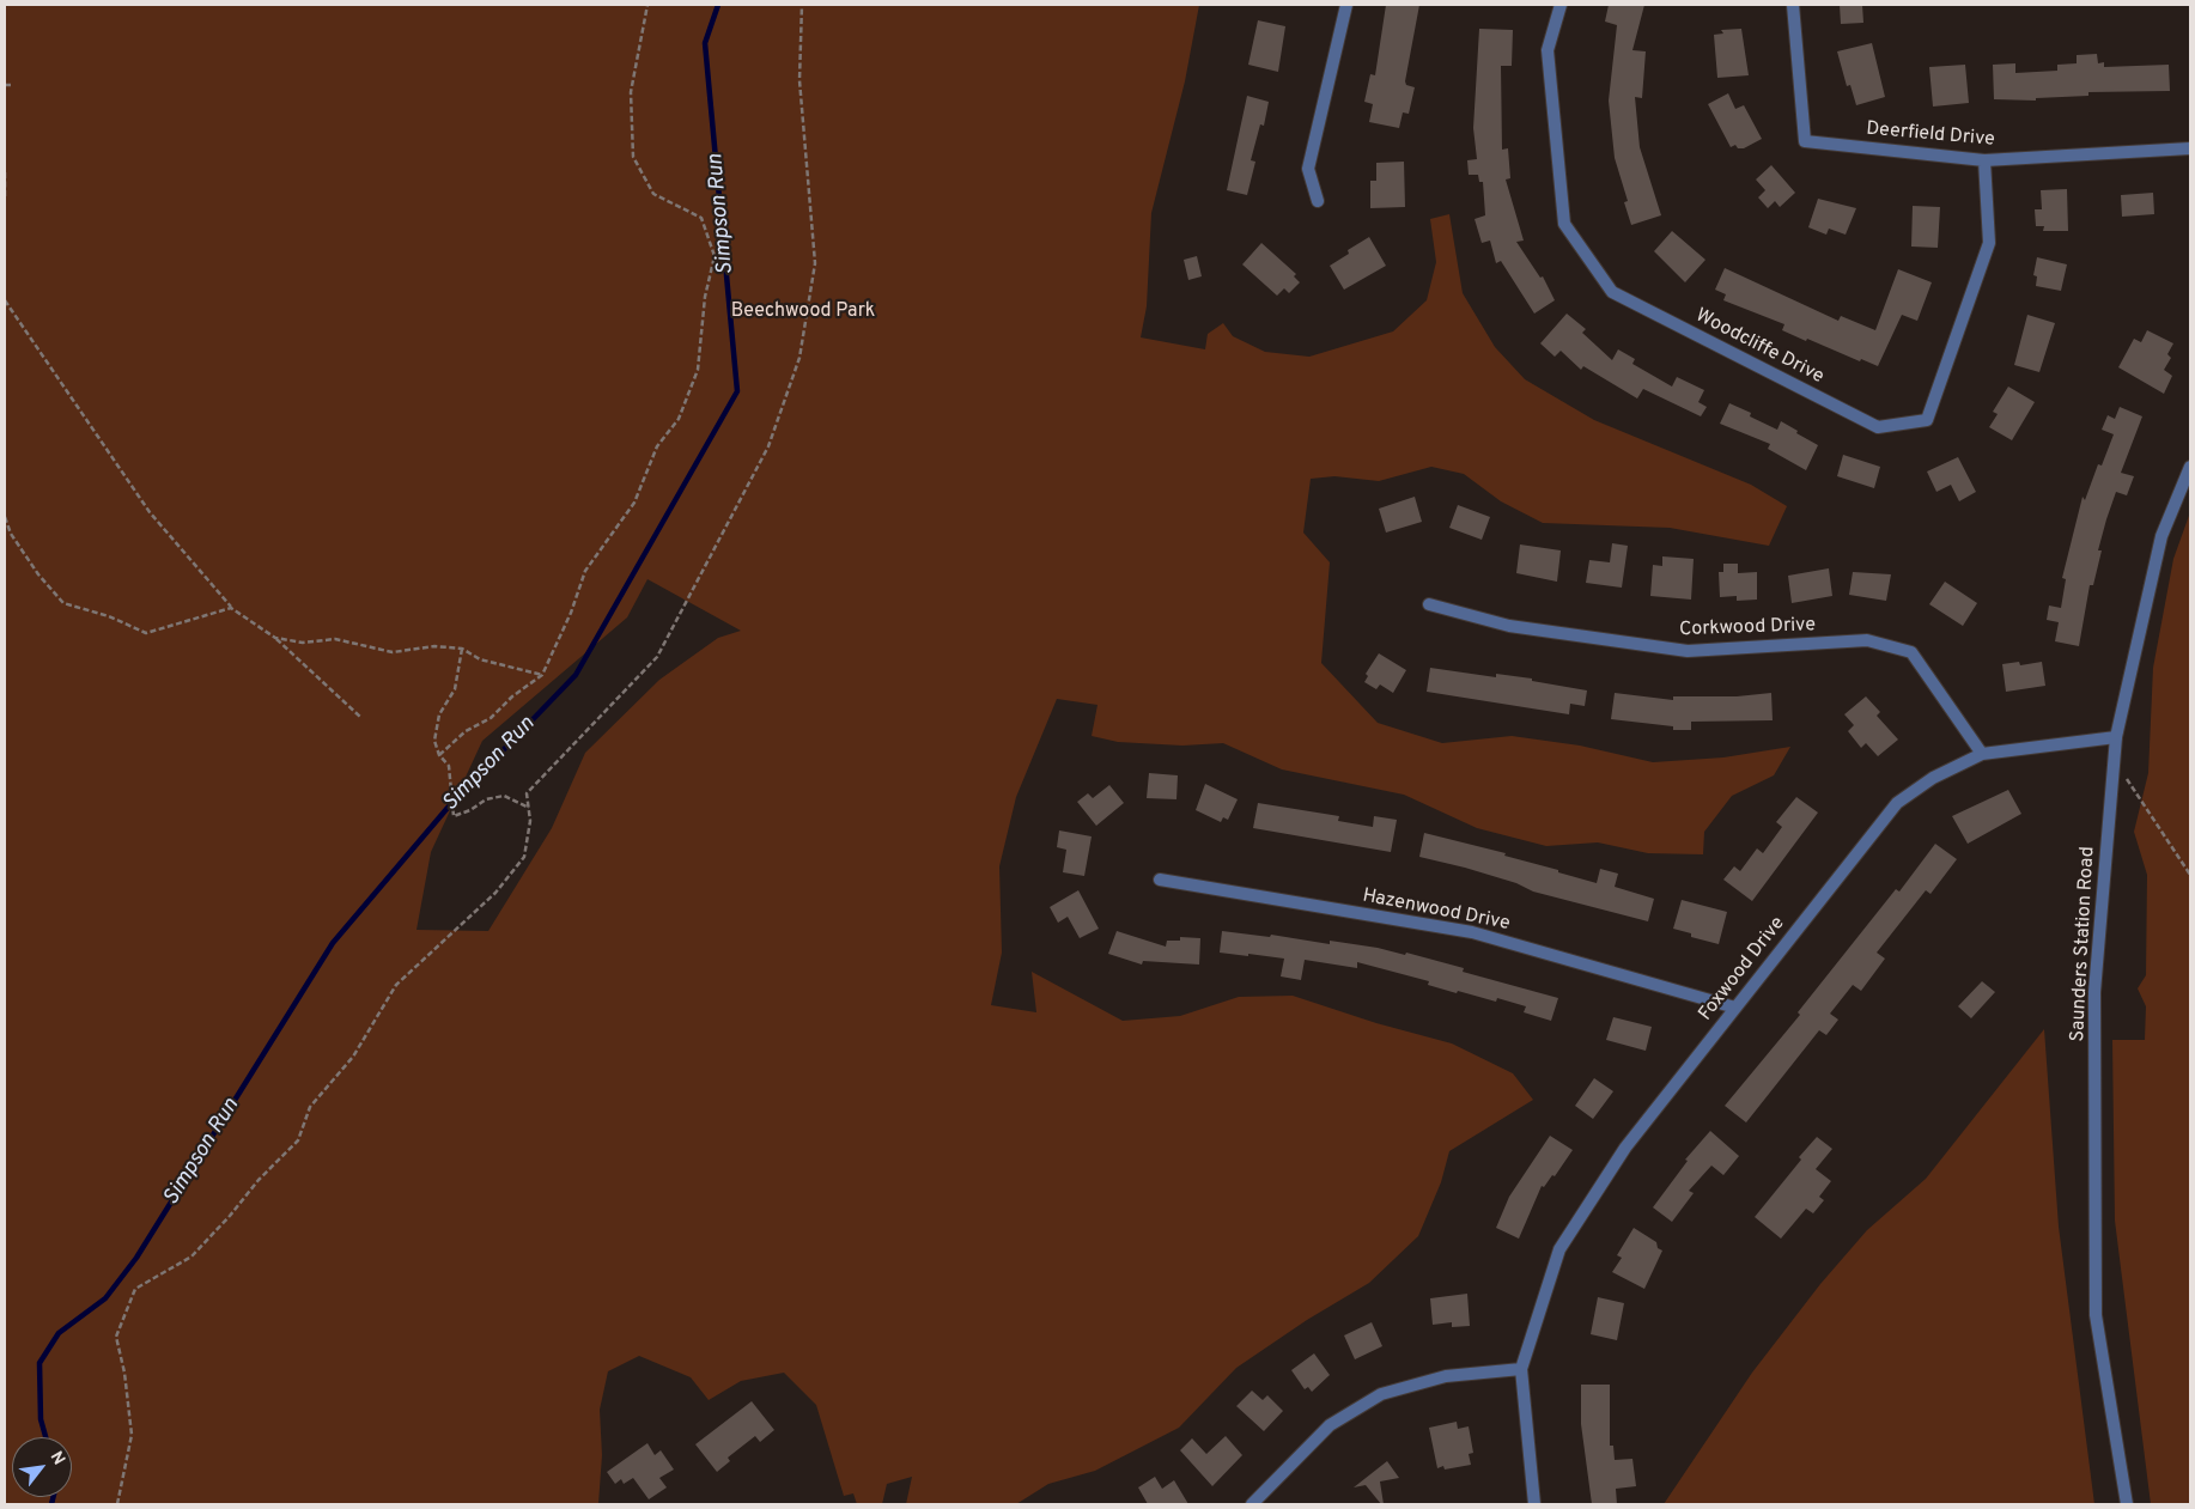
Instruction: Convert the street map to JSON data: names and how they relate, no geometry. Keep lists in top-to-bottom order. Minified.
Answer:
{"streets":{"street":["Deerfield Drive","Woodcliffe Drive","Corkwood Drive","Hazenwood Drive","Saunders Station Road","Foxwood Drive"]},"crossings":[["Deerfield Drive","Woodcliffe Drive"],["Corkwood Drive","Foxwood Drive"],["Hazenwood Drive","Foxwood Drive"],["Saunders Station Road","Foxwood Drive"]],"water":["Simpson Run"],"parks":["Beechwood Park"],"north":"top right"}
